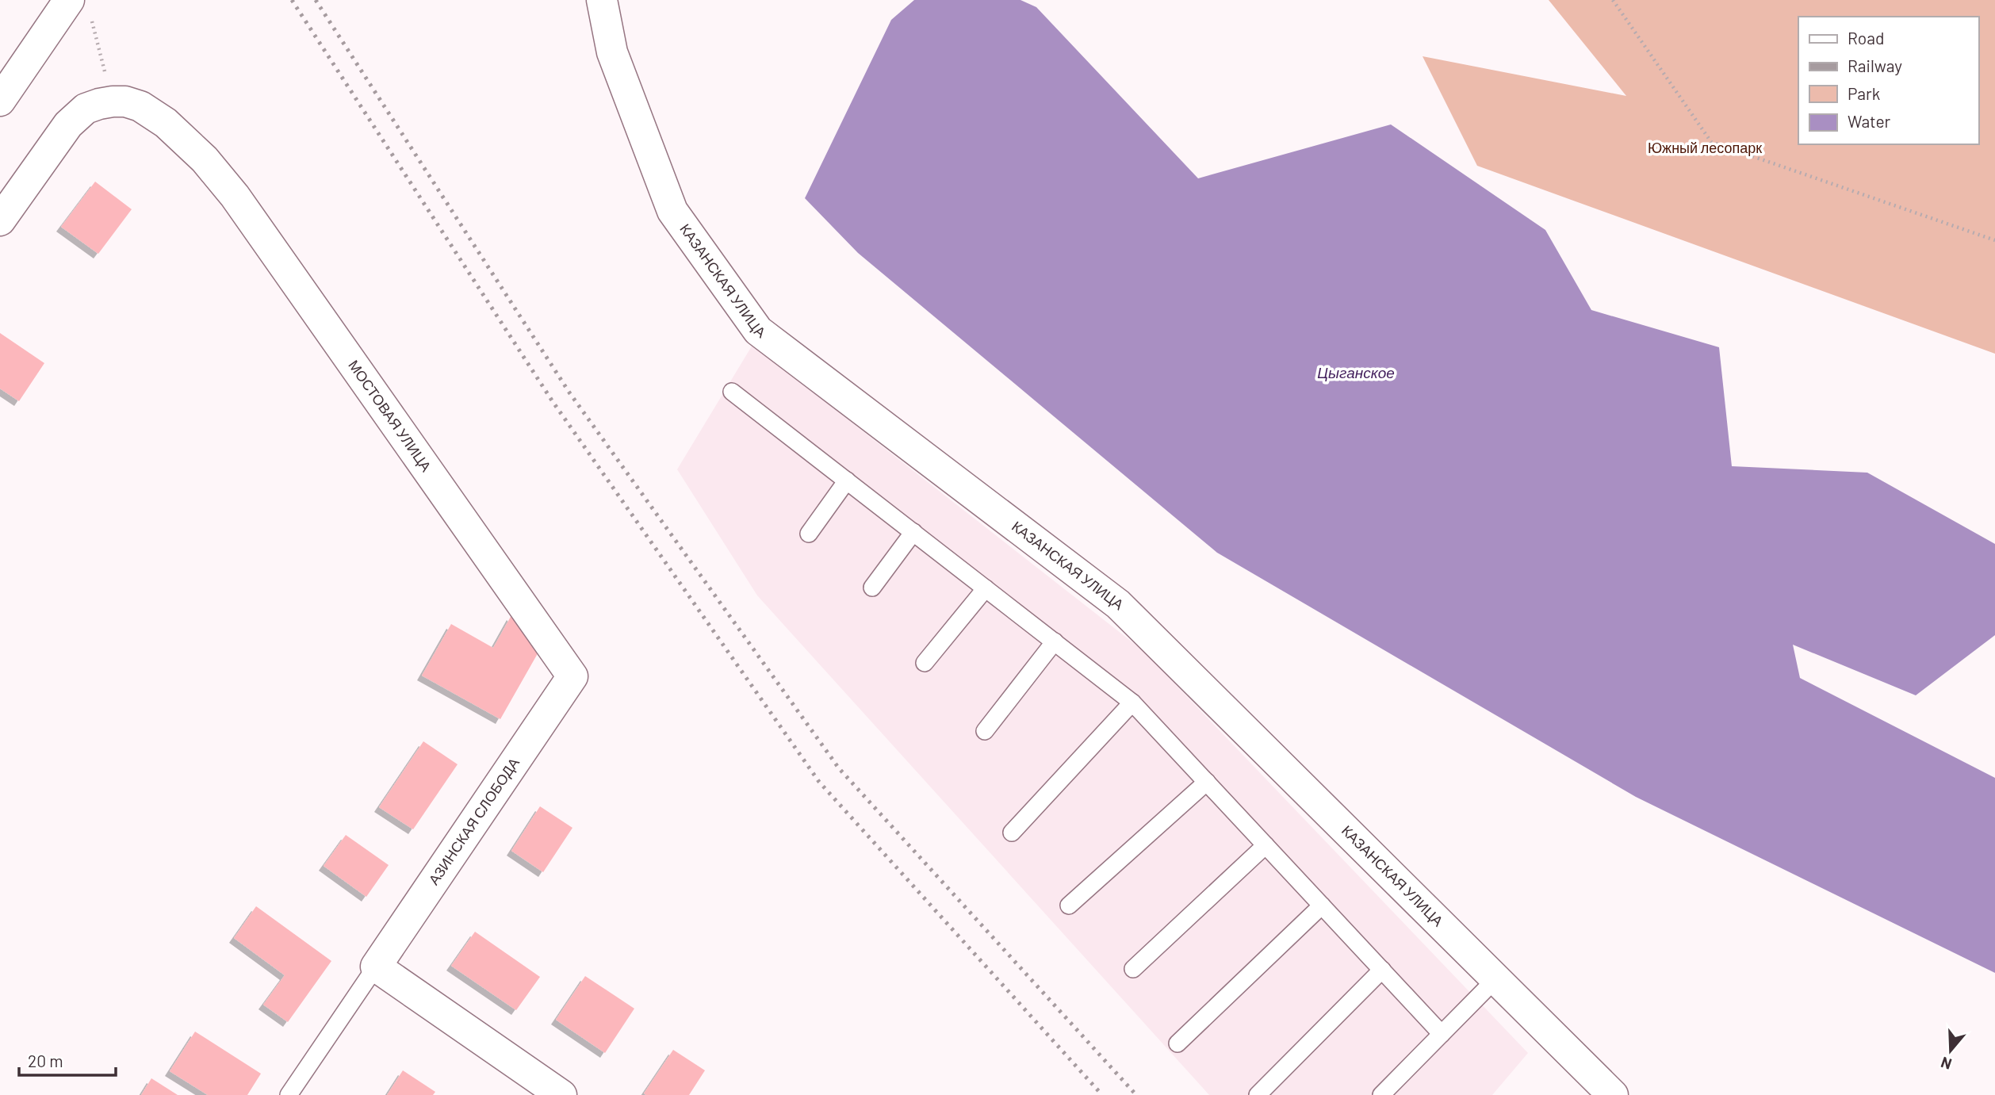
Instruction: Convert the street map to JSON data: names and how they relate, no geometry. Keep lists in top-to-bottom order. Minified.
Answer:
{"streets":{"street":["КАЗАНСКАЯ УЛИЦА","МОСТОВАЯ УЛИЦА","АЗИНСКАЯ СЛОБОДА"]},"crossings":[["МОСТОВАЯ УЛИЦА","АЗИНСКАЯ СЛОБОДА"]],"water":["Цыганское"],"parks":["Южный лесопарк"],"legend":["Road","Railway","Park","Water"],"scale_bar":"20 m","north":"bottom"}
